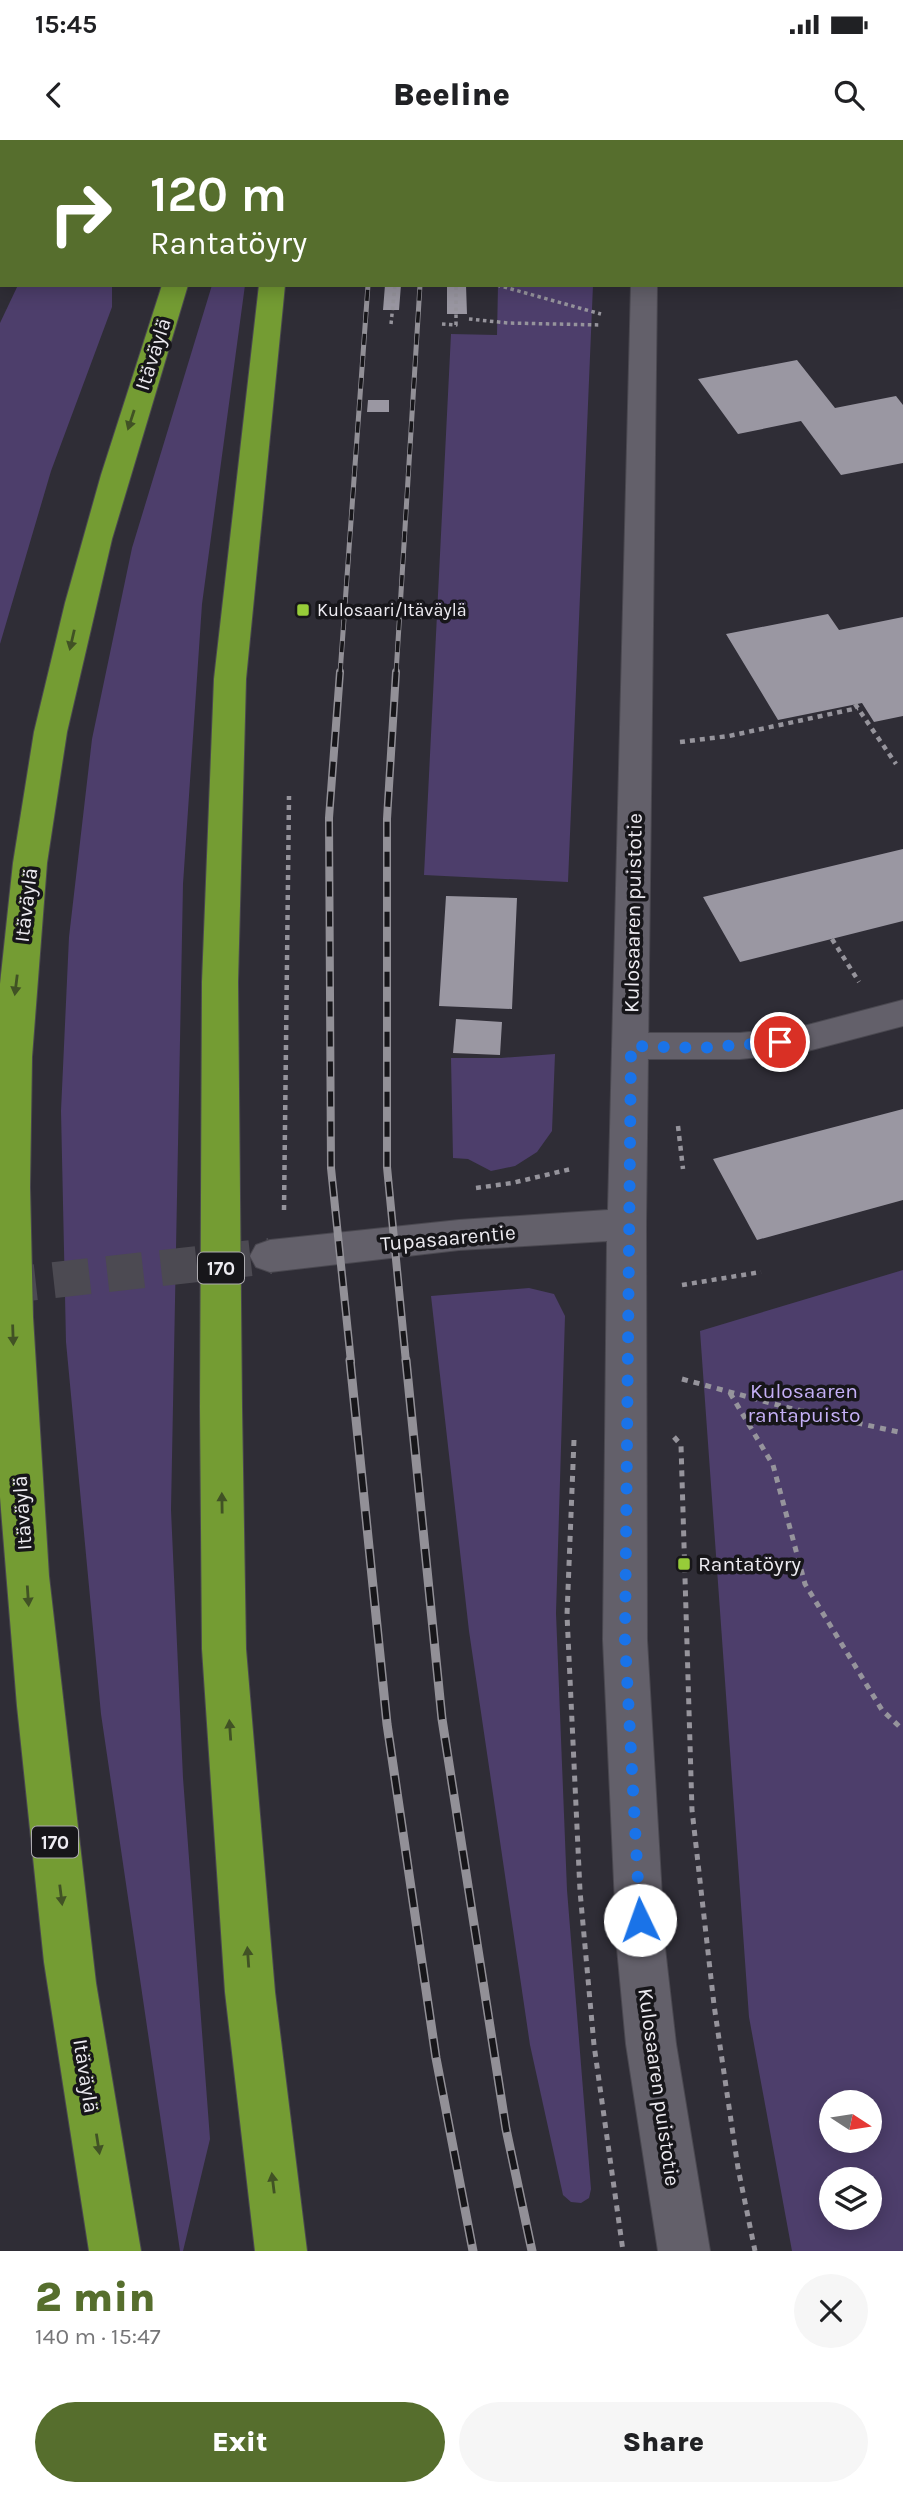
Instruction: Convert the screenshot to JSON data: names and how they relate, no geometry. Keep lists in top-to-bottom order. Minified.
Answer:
{"streets":{"highway":["Itäväylä","170"],"street":["Kulosaaren puistotie","Tupasaarentie"]},"crossings":[["Kulosaaren puistotie","Tupasaarentie"]],"parks":["Kulosaaren rantapuisto"],"places":{"transit":["Kulosaari/Itäväylä","Rantatöyry"]},"north":"right","page":{"status":"15:45","header":"Beeline","turn":["120 m","Rantatöyry"],"heading":["2 min","140 m · 15:47"],"buttons":["Exit","Share"]}}
